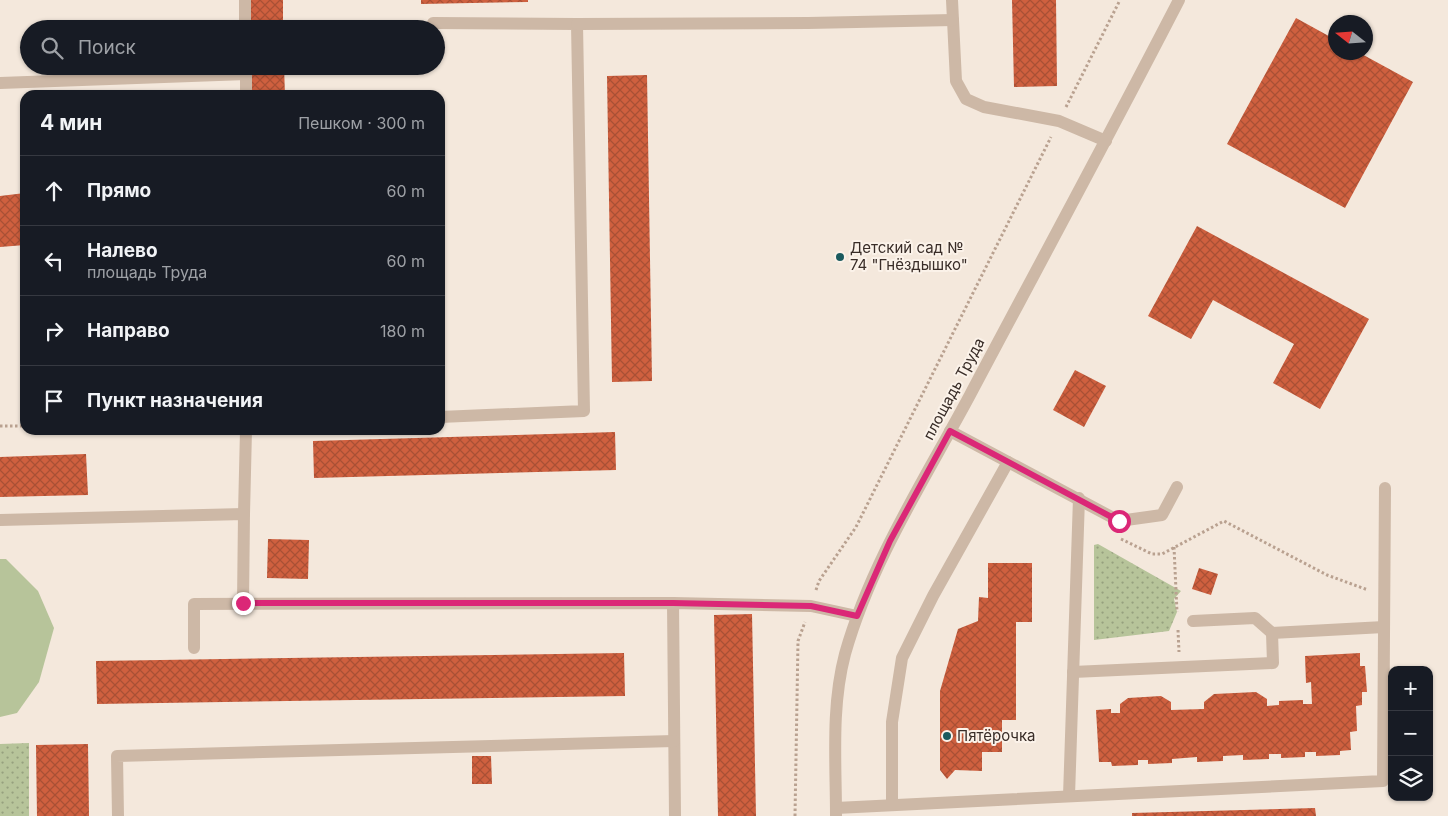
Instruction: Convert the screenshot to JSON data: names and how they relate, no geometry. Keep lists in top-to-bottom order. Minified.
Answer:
{"streets":{"street":["площадь Труда"]},"places":["Детский сад № 74 \"Гнёздышко\"","Пятёрочка"],"north":"left","page":{"search":"Поиск","heading":["4 мин","Пешком · 300 m"],"list":[["Прямо","60 m"],["Налево","площадь Труда","60 m"],["Направо","180 m"],"Пункт назначения"],"map_buttons":["+","−"]}}
